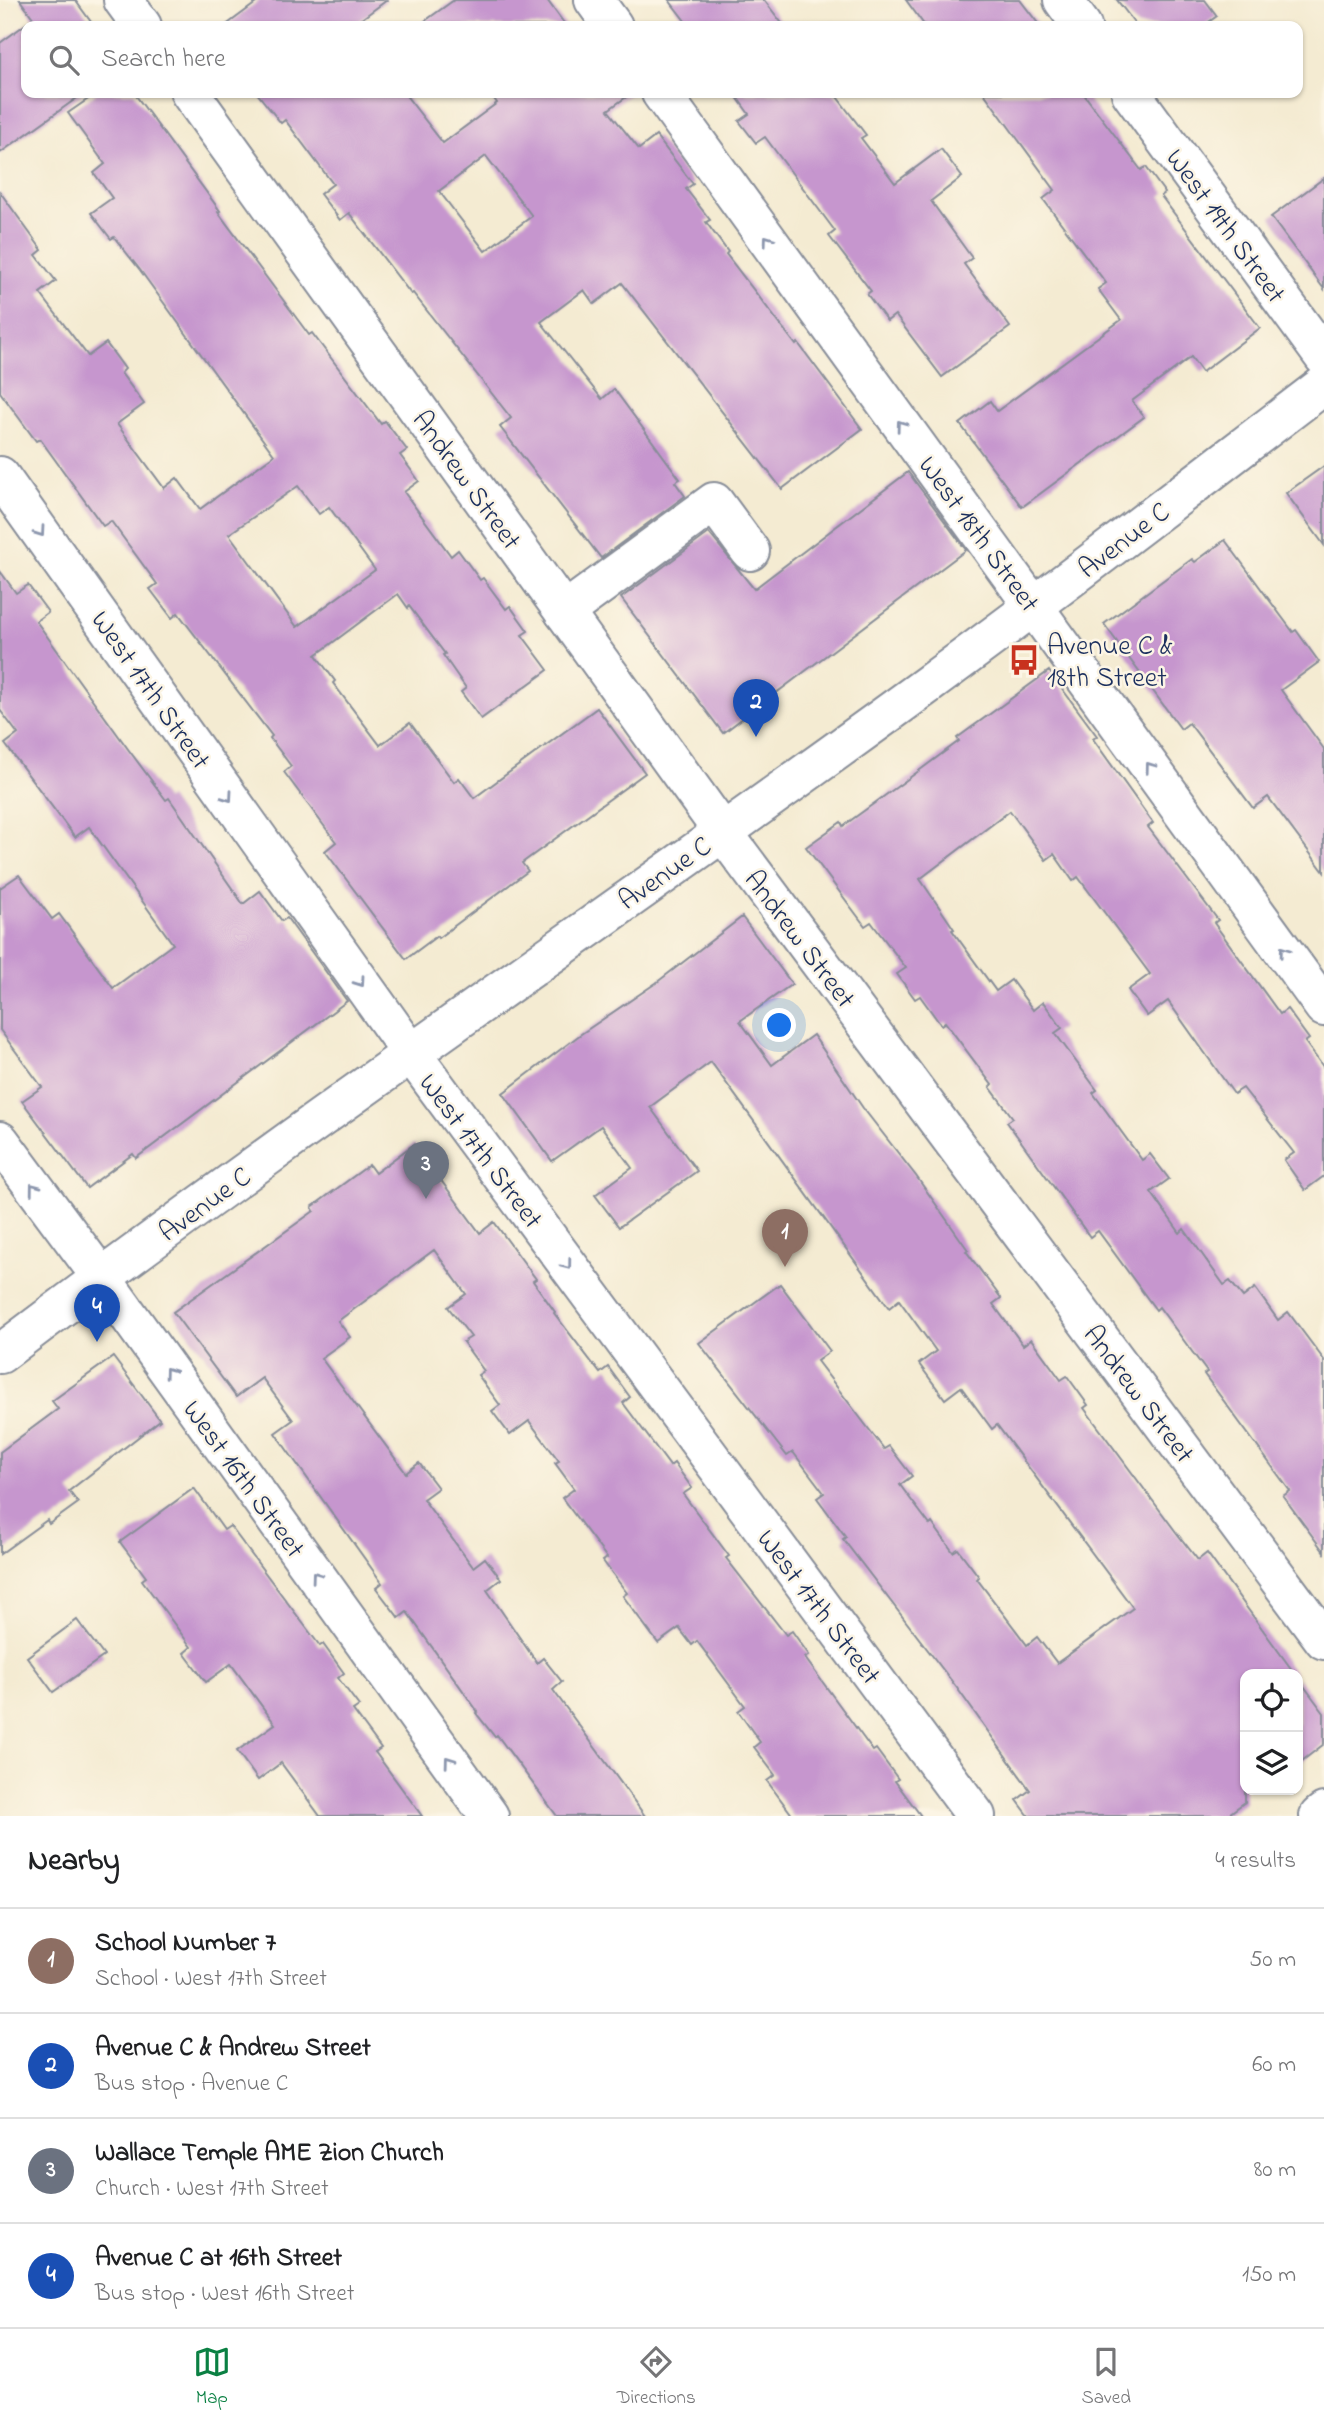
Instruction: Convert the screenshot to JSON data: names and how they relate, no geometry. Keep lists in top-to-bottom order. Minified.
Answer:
{"streets":{"street":["West 19th Street","Andrew Street","West 18th Street","Avenue C","West 17th Street","West 16th Street"]},"crossings":[["Andrew Street","Avenue C"],["West 18th Street","Avenue C"],["Avenue C","West 17th Street"],["Avenue C","West 16th Street"]],"one_way":["West 18th Street","West 17th Street","West 16th Street"],"places":{"bus stop":["Avenue C & 18th Street"]},"page":{"search":"Search here","pins":["2","3","1","4"],"heading":["Nearby","4 results"],"list":[{"mark":"1","name":"School Number 7","note":"School · West 17th Street","value":"50 m"},{"mark":"2","name":"Avenue C & Andrew Street","note":"Bus stop · Avenue C","value":"60 m"},{"mark":"3","name":"Wallace Temple AME Zion Church","note":"Church · West 17th Street","value":"80 m"},{"mark":"4","name":"Avenue C at 16th Street","note":"Bus stop · West 16th Street","value":"150 m"}],"nav":["Map","Directions","Saved"]}}
